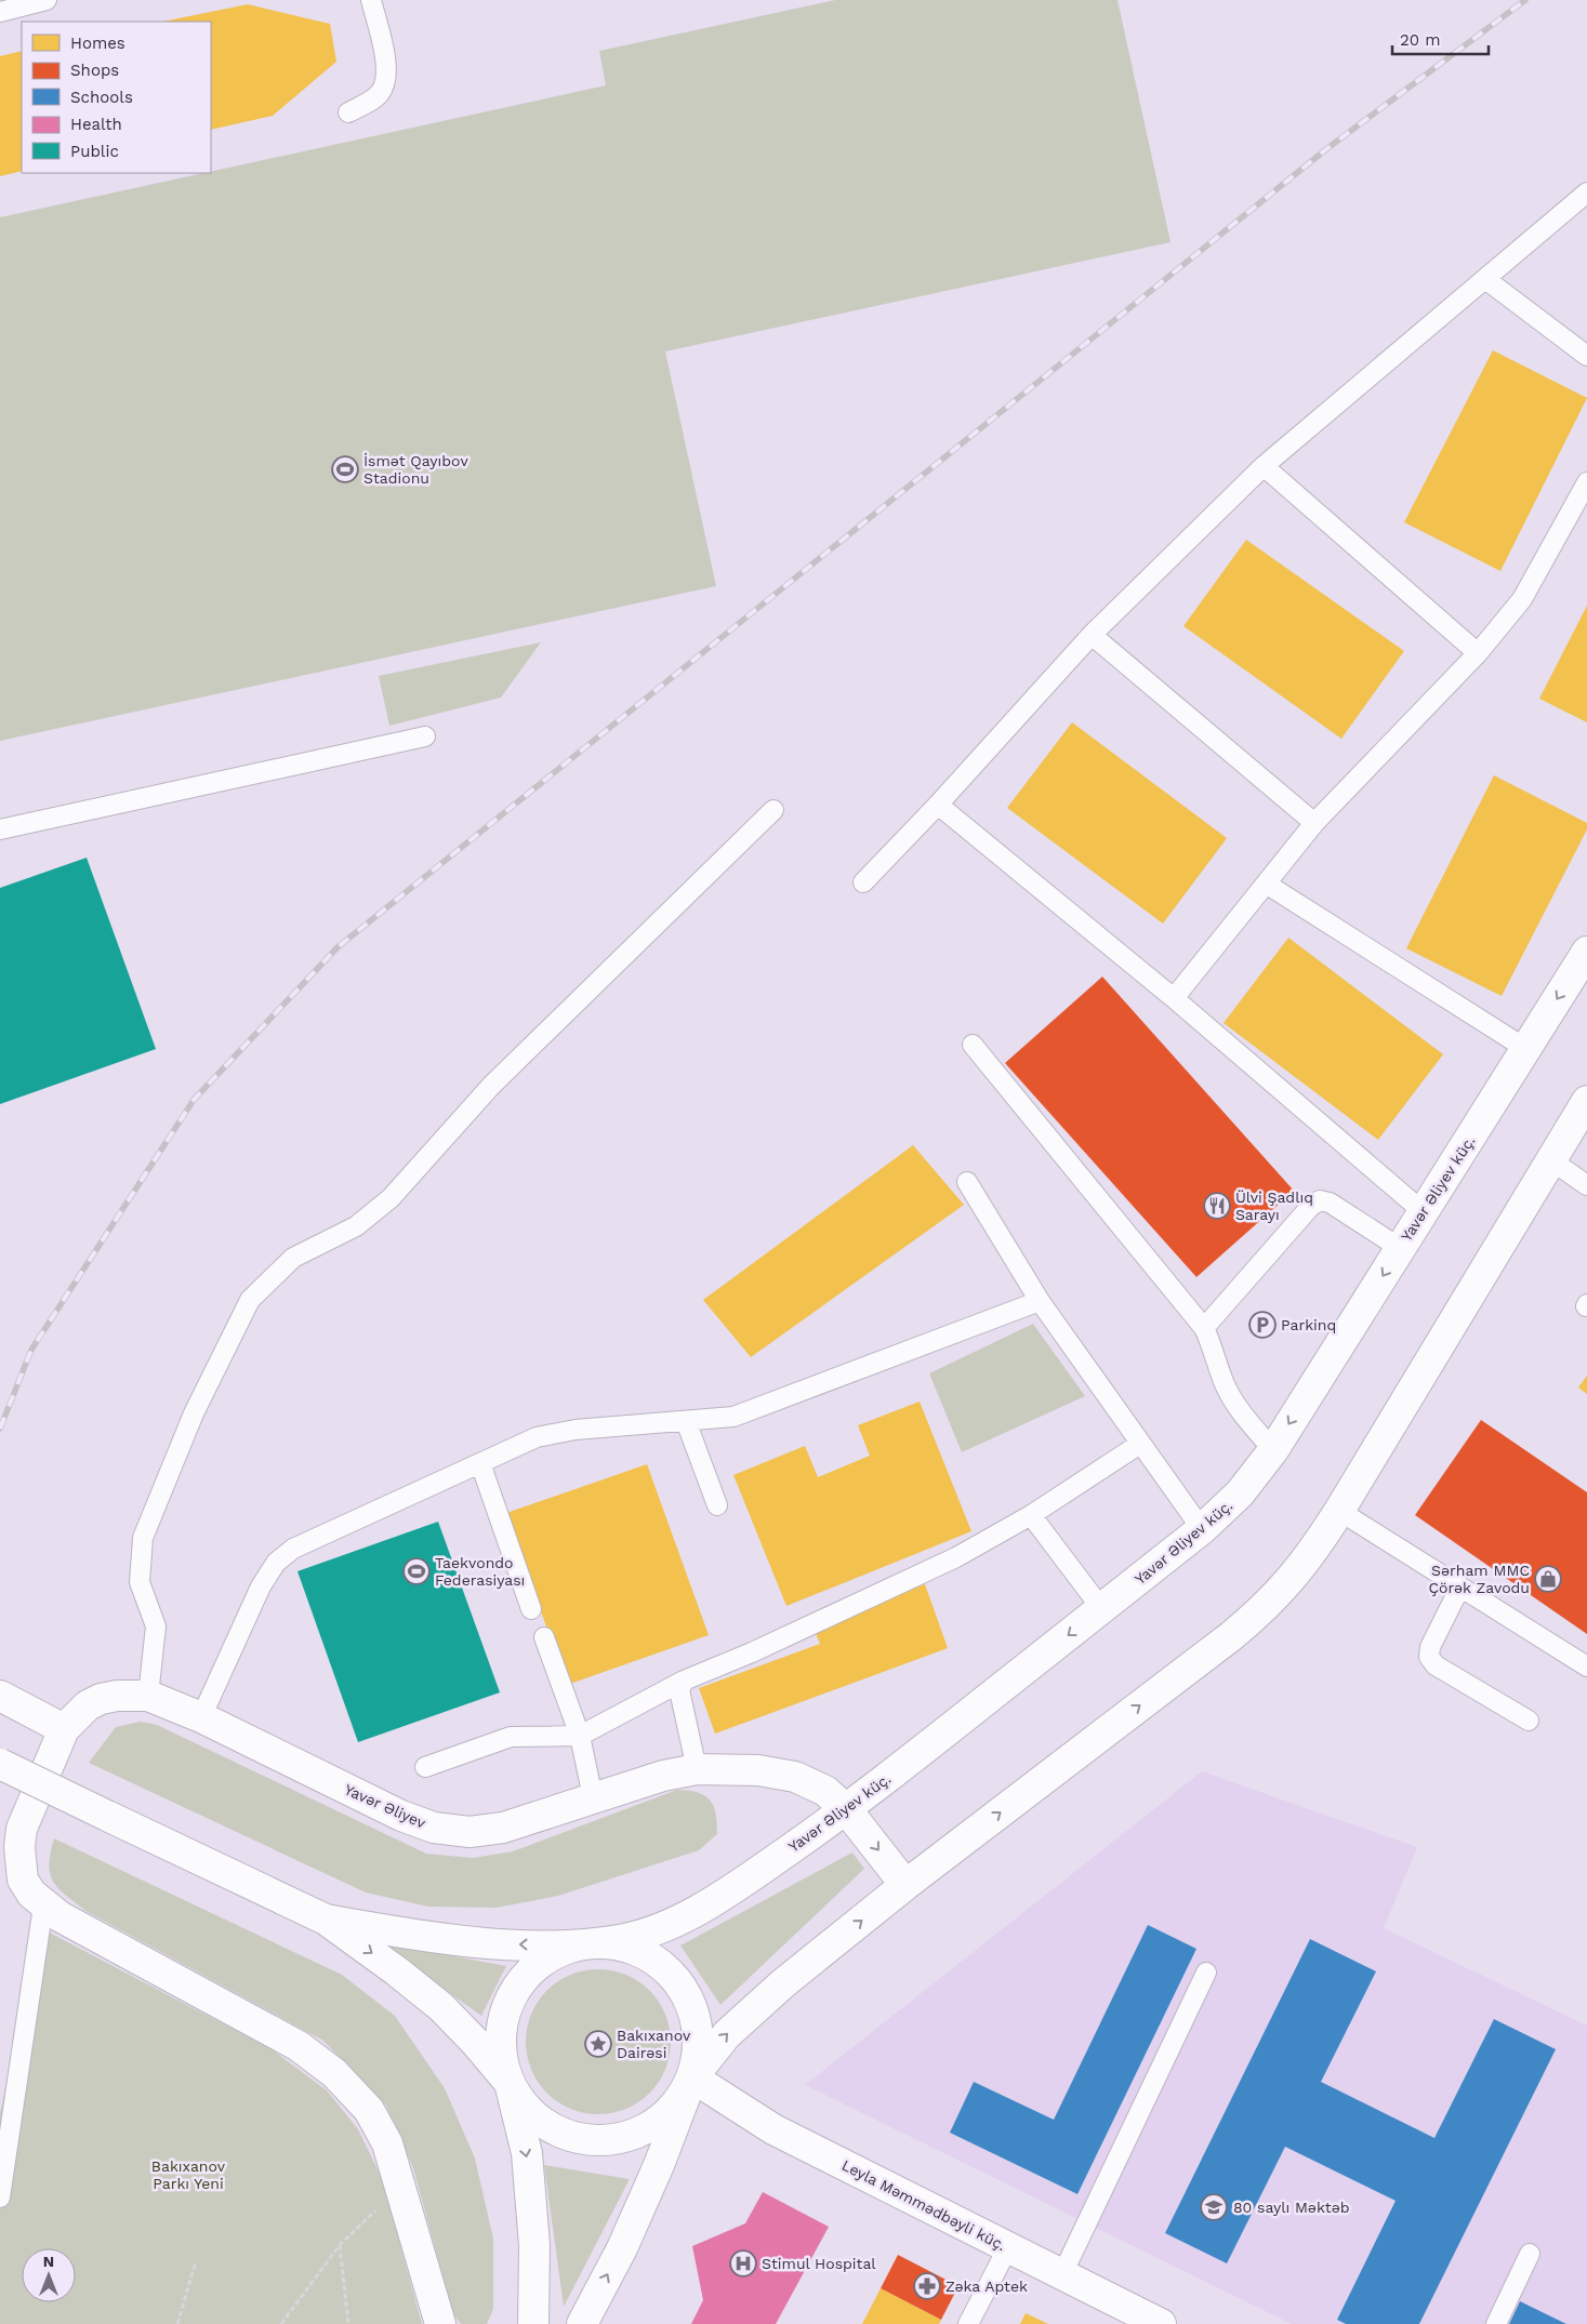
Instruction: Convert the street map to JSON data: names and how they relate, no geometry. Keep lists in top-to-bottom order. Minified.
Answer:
{"streets":{"main road":["Yavər Əliyev küç.","Yavər Əliyev","Leyla Məmmədbəyli küç."]},"crossings":[["Yavər Əliyev küç.","Yavər Əliyev"]],"parks":["Bakıxanov Parkı Yeni"],"places":{"sports":["İsmət Qayıbov Stadionu","Taekvondo Federasiyası"],"restaurant":["Ülvi Şadlıq Sarayı"],"parking":["Parkinq"],"shop":["Sərham MMC Çörək Zavodu"],"place":["Bakıxanov Dairəsi"],"school or university":["80 saylı Məktəb"],"hospital":["Stimul Hospital"],"pharmacy":["Zəka Aptek"]},"legend":["Homes","Shops","Schools","Health","Public"],"scale_bar":"20 m","north":"top"}
